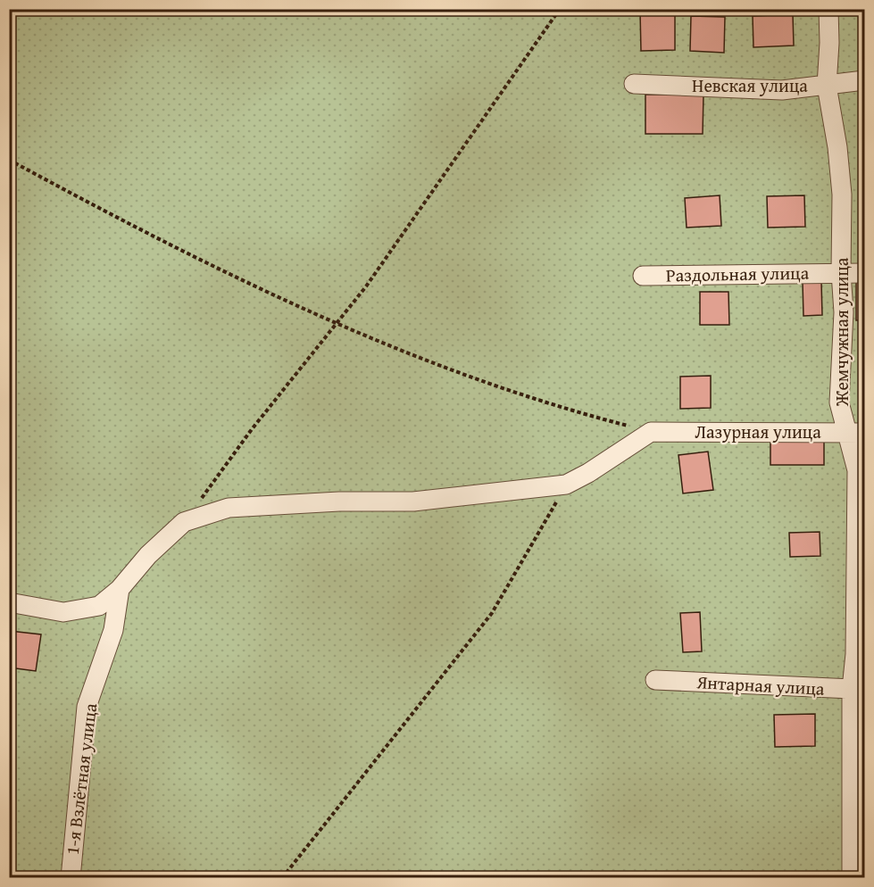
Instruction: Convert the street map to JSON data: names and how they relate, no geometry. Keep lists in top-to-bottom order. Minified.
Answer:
{"streets":{"street":["Невская улица","Раздольная улица","Жемчужная улица","Лазурная улица","Янтарная улица","1-я Взлётная улица"]},"crossings":[["Невская улица","Жемчужная улица"],["Раздольная улица","Жемчужная улица"],["Жемчужная улица","Лазурная улица"],["Жемчужная улица","Янтарная улица"]]}
